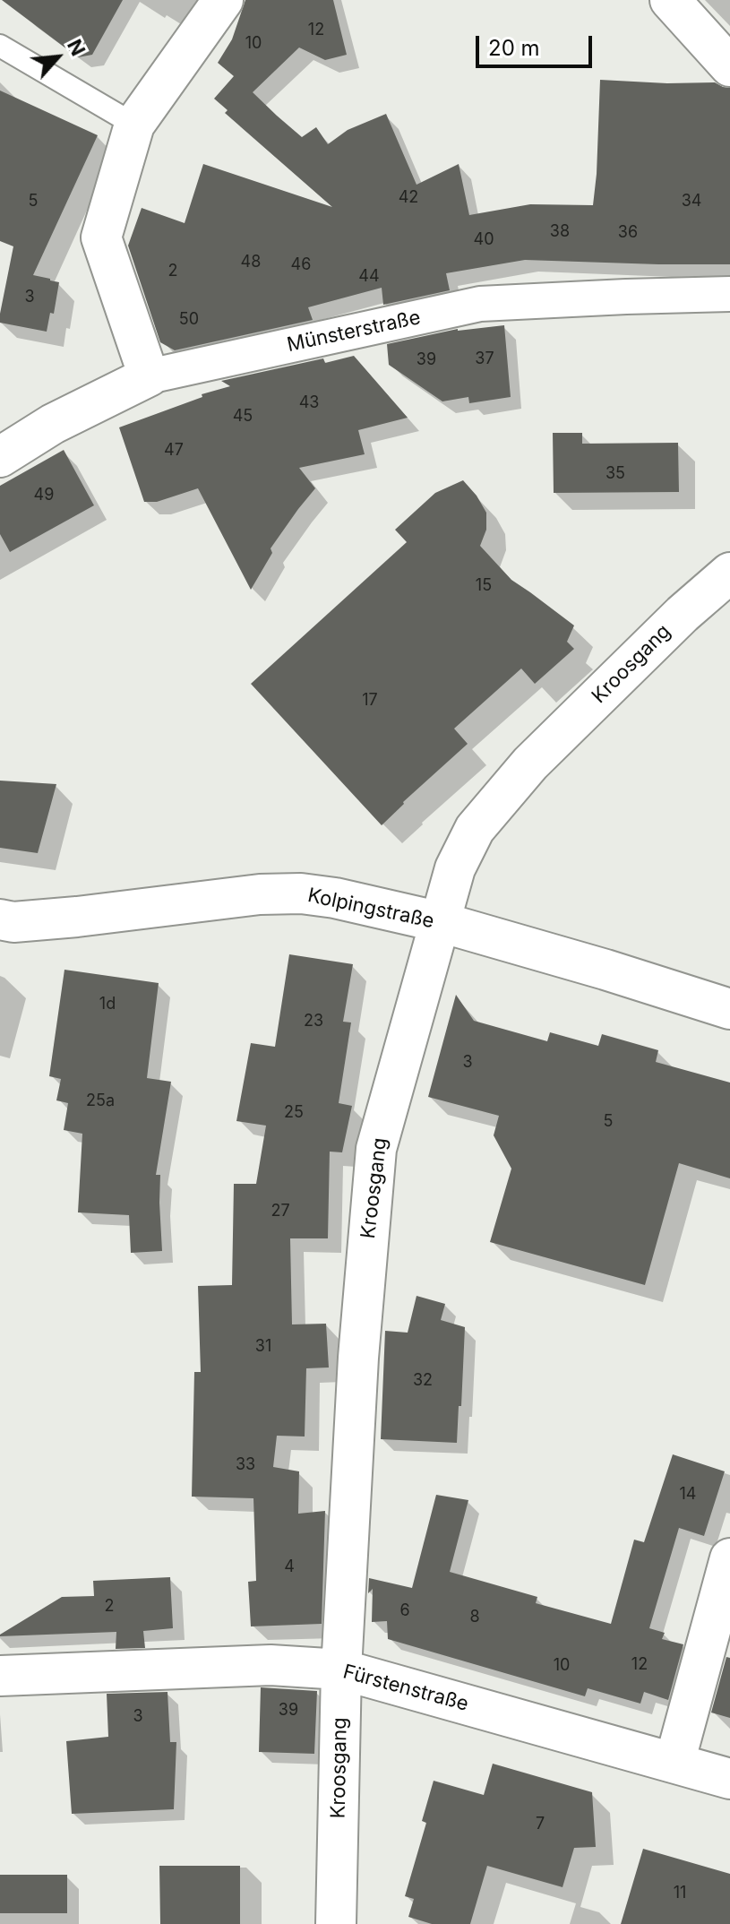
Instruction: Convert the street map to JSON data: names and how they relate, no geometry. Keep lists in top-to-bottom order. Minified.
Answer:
{"streets":{"street":["Münsterstraße","Kroosgang","Kolpingstraße","Fürstenstraße"]},"crossings":[["Kroosgang","Kolpingstraße"],["Kroosgang","Fürstenstraße"]],"house_numbers":["12","10","42","5","34","38","36","40","48","46","2","44","3","50","37","39","43","45","47","35","49","15","17","1d","23","3","25a","25","5","27","31","32","33","14","4","2","6","8","12","10","39","3","7","11"],"scale_bar":"20 m","north":"top right"}
